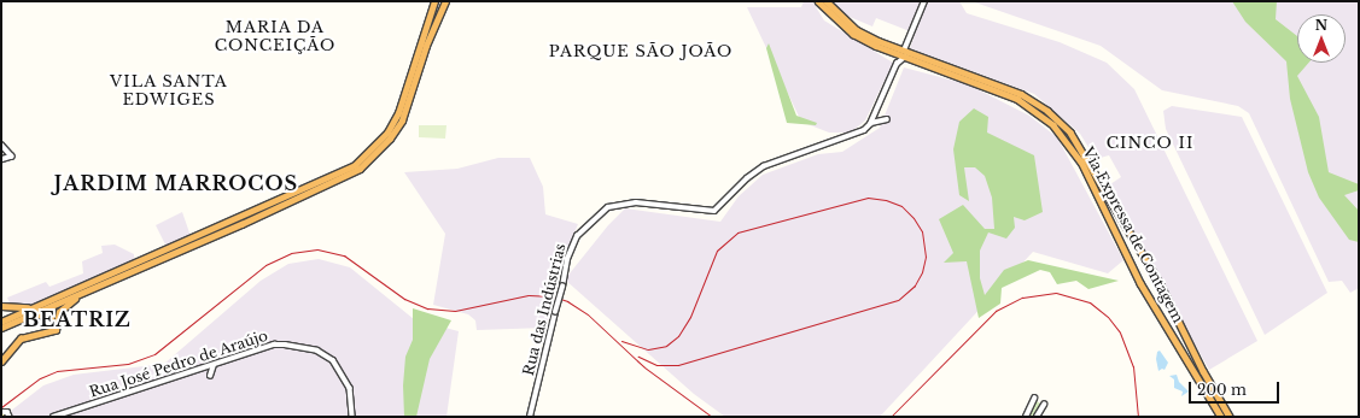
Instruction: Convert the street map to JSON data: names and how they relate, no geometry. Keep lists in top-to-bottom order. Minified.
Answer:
{"streets":{"highway":["Via Expressa de Contagem"],"street":["Rua das Indústrias","Rua José Pedro de Araújo"]},"districts":["MARIA DA CONCEIÇÃO","PARQUE SÃO JOÃO","VILA SANTA EDWIGES","CINCO II","JARDIM MARROCOS","BEATRIZ"],"scale_bar":"200 m","north":"top"}
